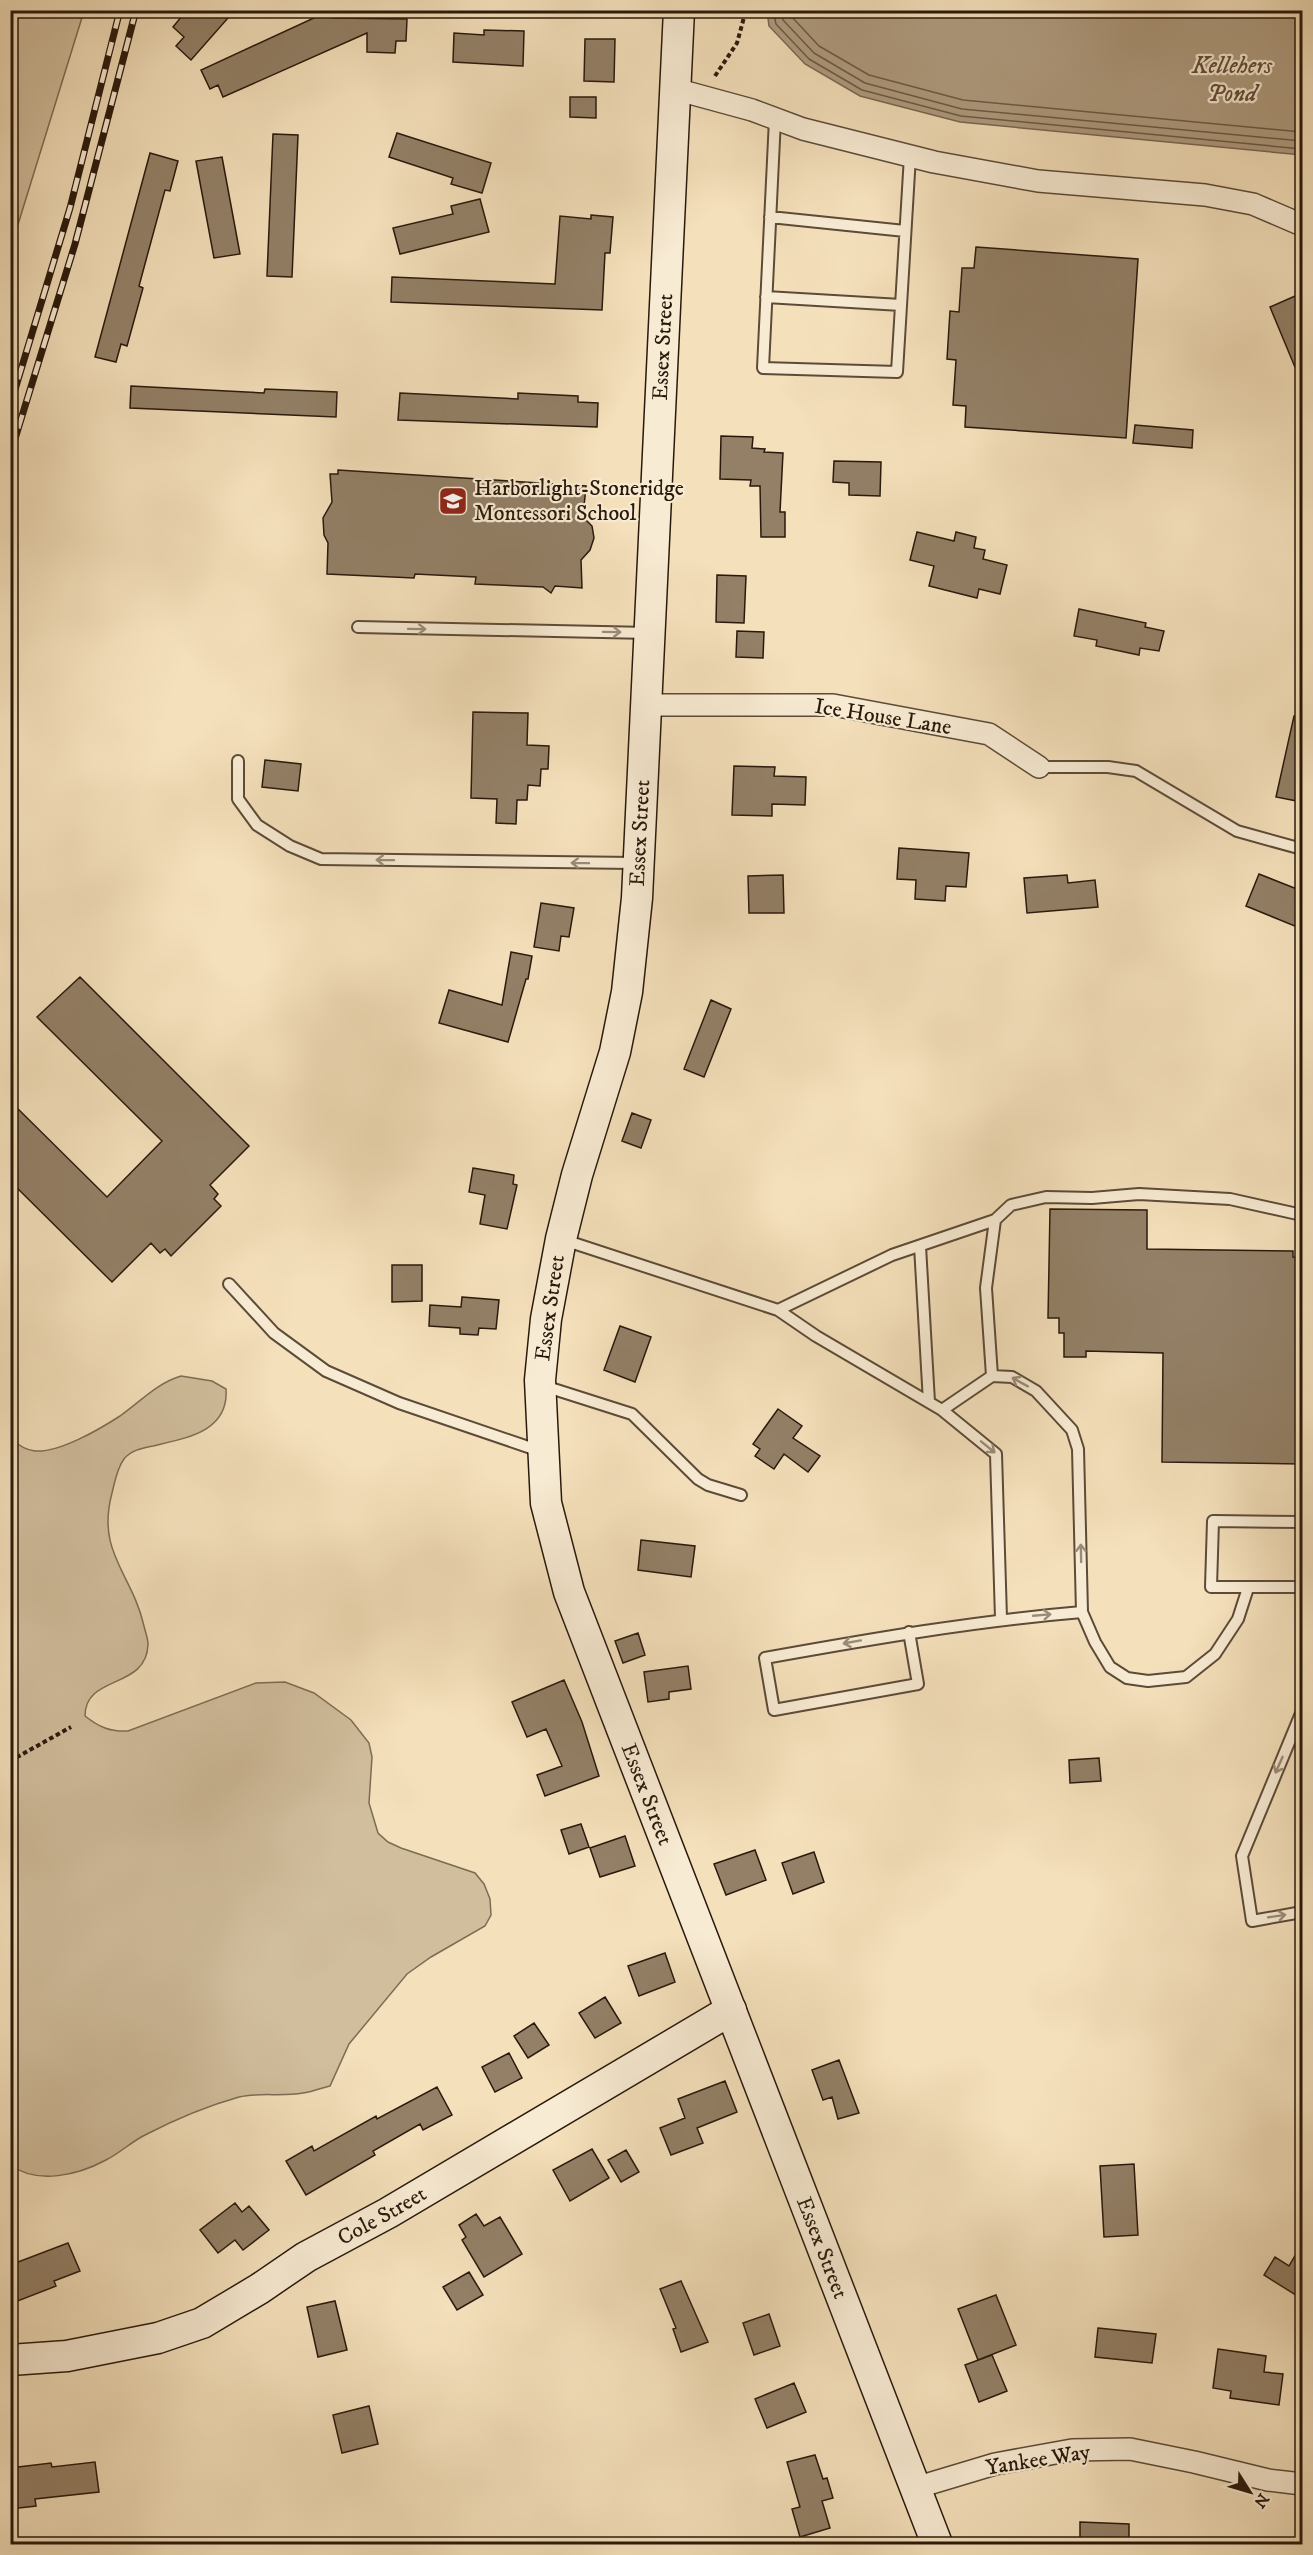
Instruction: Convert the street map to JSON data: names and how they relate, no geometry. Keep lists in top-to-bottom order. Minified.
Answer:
{"streets":{"main road":["Essex Street","Cole Street"],"street":["Ice House Lane","Yankee Way"]},"crossings":[["Essex Street","Ice House Lane"],["Essex Street","Cole Street"],["Essex Street","Yankee Way"]],"water":["Kellehers Pond"],"places":{"school or university":["Harborlight-Stoneridge Montessori School"]},"north":"bottom right"}
